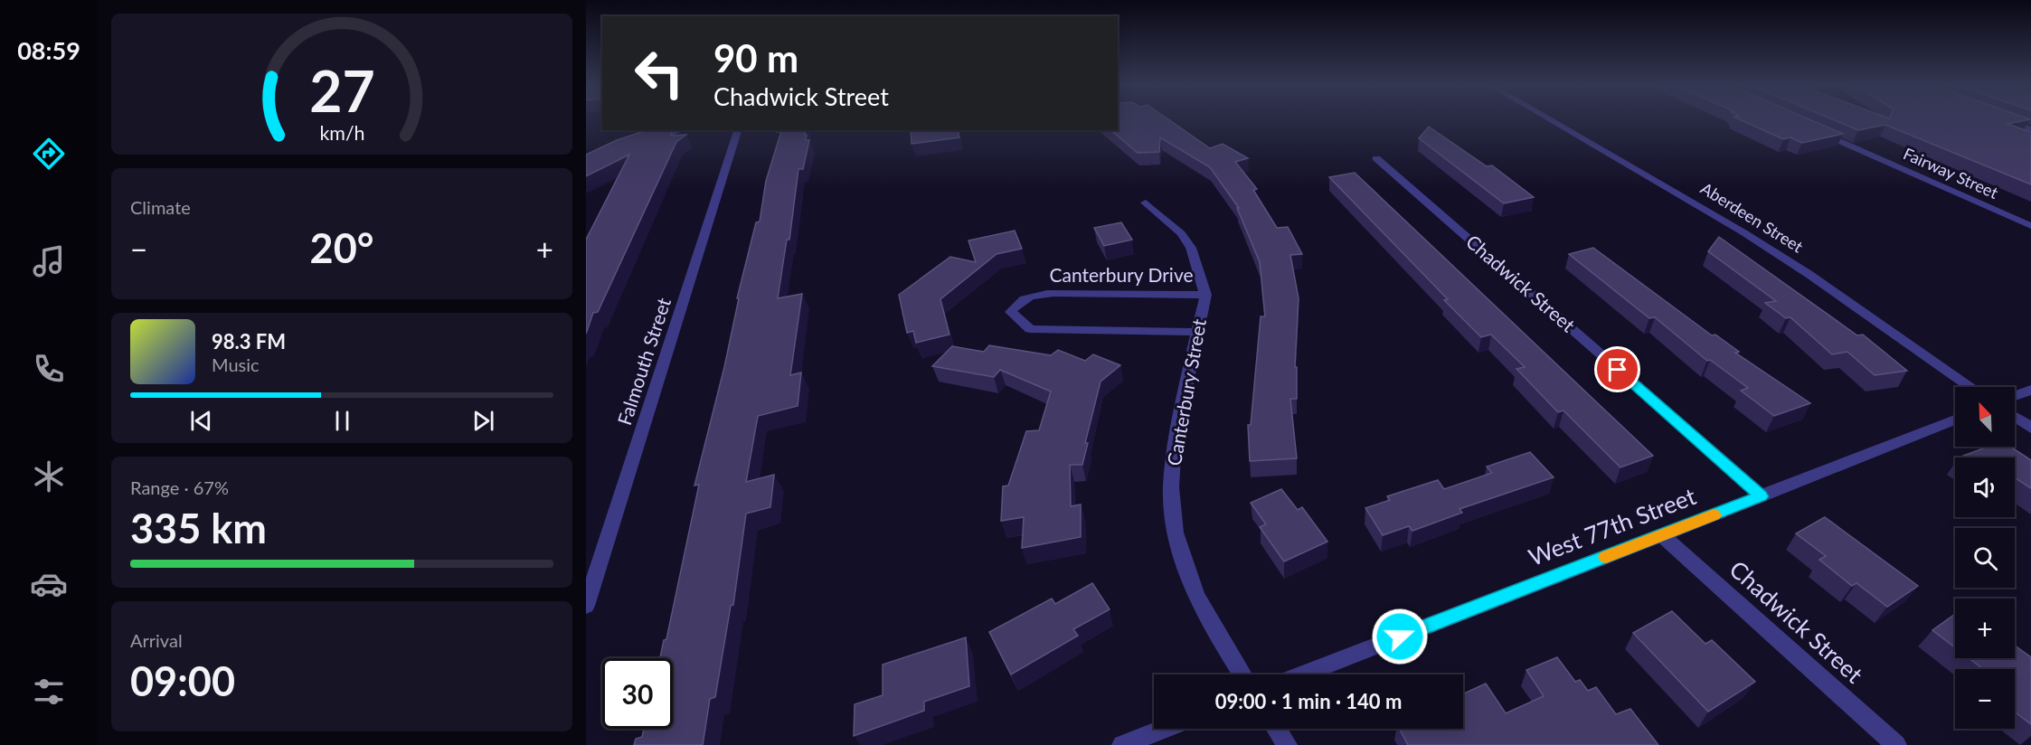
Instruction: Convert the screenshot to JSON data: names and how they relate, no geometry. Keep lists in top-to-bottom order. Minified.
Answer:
{"streets":{"street":["Fairway Street","Aberdeen Street","Canterbury Drive","Chadwick Street","Falmouth Street","Canterbury Street","West 77th Street"]},"crossings":[["Canterbury Drive","Canterbury Street"],["Chadwick Street","West 77th Street"]],"north":"top left","page":{"tabs":"08:59","turn":["90 m","Chadwick Street"],"tile":["Climate",["Range · 67%","335 km"],["Arrival","09:00"]],"heat":["−","20°","+"],"song":["98.3 FM","Music"],"map_buttons":["+","−"],"limit":"30","trip":"09:00 · 1 min · 140 m","gauge":["27","km/h"]}}
